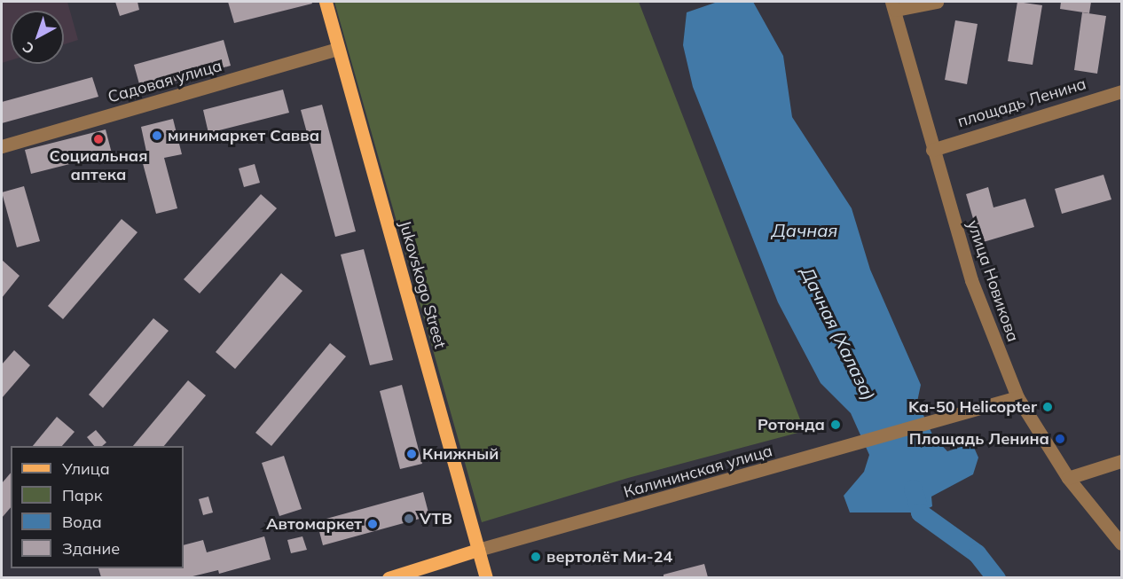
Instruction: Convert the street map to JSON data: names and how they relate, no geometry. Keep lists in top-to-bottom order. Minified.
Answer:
{"streets":{"main road":["Jukovskogo Street","Калининская улица"],"street":["Садовая улица","площадь Ленина","улица Новикова"]},"crossings":[["Садовая улица","Jukovskogo Street"],["площадь Ленина","улица Новикова"],["улица Новикова","Калининская улица"],["Jukovskogo Street","Калининская улица"]],"water":["Дачная","Дачная (Халаза)"],"places":["минимаркет Савва","Социальная аптека","Ka-50 Helicopter","Ротонда","Площадь Ленина","Книжный","VTB","Автомаркет","вертолёт Ми-24"],"legend":["Улица","Парк","Вода","Здание"],"north":"bottom left"}
